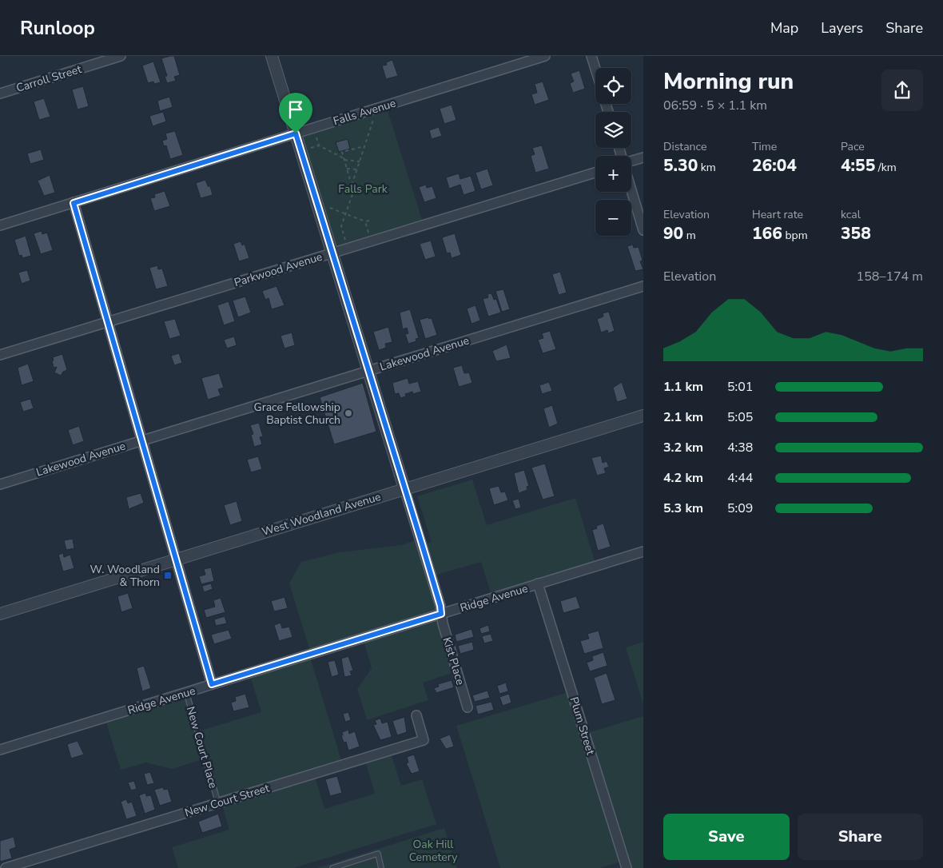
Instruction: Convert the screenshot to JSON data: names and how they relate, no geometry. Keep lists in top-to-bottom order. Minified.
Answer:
{"streets":{"street":["Carroll Street","Falls Avenue","Parkwood Avenue","Lakewood Avenue","West Woodland Avenue","Ridge Avenue","Kist Place","Plum Street","New Court Street"],"lane":["New Court Place"]},"crossings":[["West Woodland Avenue","Kist Place"],["Ridge Avenue","Kist Place"],["Ridge Avenue","Plum Street"],["Ridge Avenue","New Court Place"],["New Court Place","New Court Street"]],"parks":["Falls Park","Oak Hill Cemetery"],"places":{"other":["Grace Fellowship Baptist Church"],"transit":["W. Woodland & Thorn"]},"page":{"header":"Runloop","nav":["Map","Layers","Share"],"heading":["Morning run","06:59 · 5 × 1.1 km"],"map_buttons":["+","−"],"stats":[["Distance","5.30 km"],["Time","26:04"],["Pace","4:55 /km"],["Elevation","90 m"],["Heart rate","166 bpm"],["kcal","358"]],"chart":["Elevation","158–174 m"],"list":[{"name":"1.1 km","note":"5:01"},{"name":"2.1 km","note":"5:05"},{"name":"3.2 km","note":"4:38"},{"name":"4.2 km","note":"4:44"},{"name":"5.3 km","note":"5:09"}],"buttons":["Save","Share"]}}
